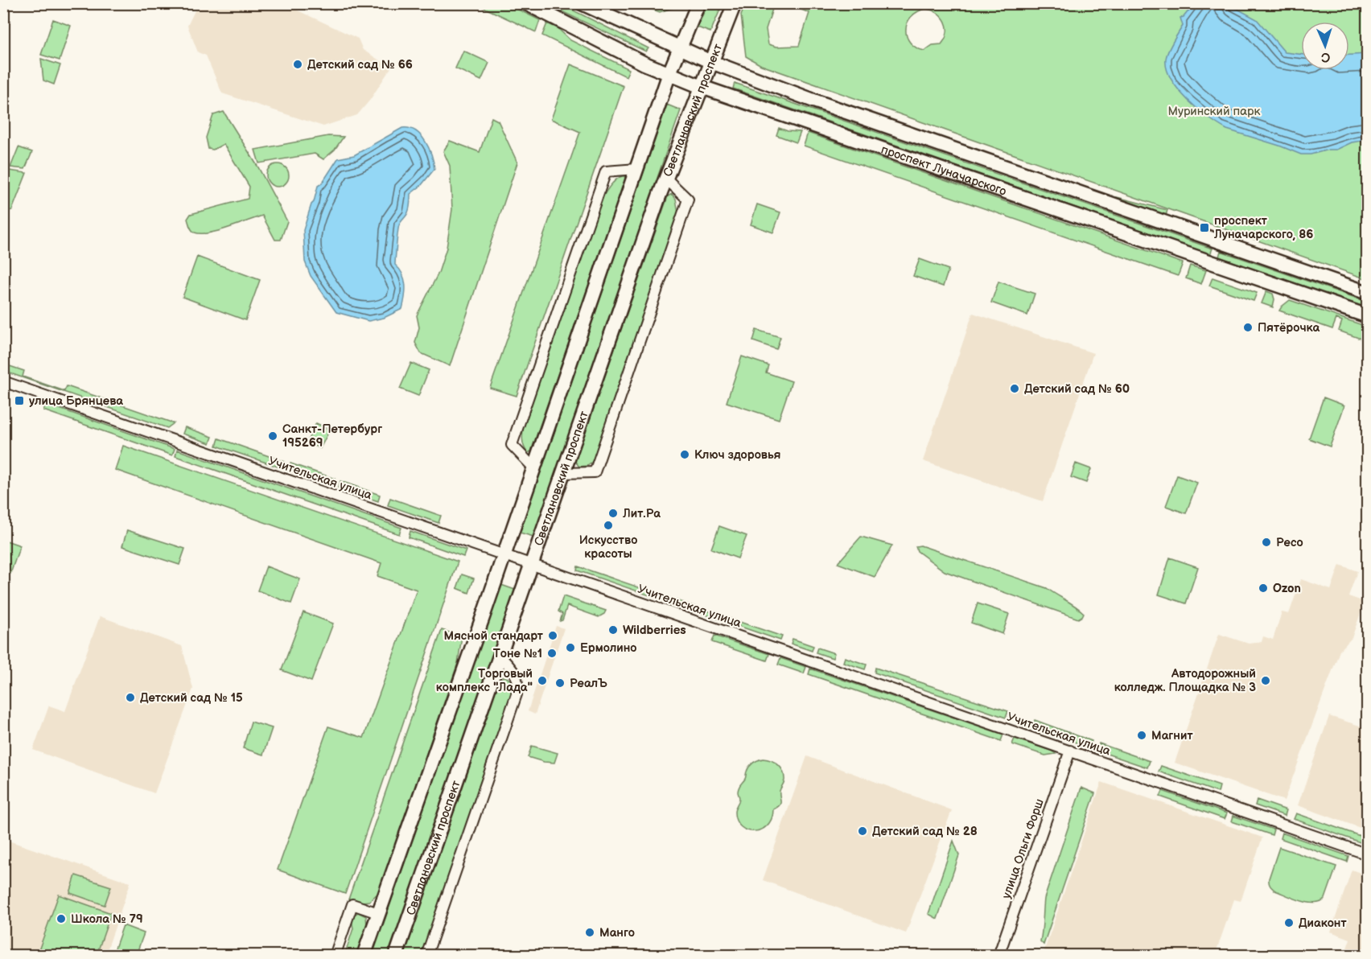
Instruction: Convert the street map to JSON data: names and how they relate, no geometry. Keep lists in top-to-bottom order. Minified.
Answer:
{"streets":{"main road":["Светлановский проспект","проспект Луначарского"],"street":["Учительская улица","улица Ольги Форш"]},"crossings":[["Светлановский проспект","проспект Луначарского"],["Светлановский проспект","Учительская улица"],["Учительская улица","улица Ольги Форш"]],"parks":["Муринский парк"],"places":{"other":["Детский сад № 66","Пятёрочка","Детский сад № 60","Санкт-Петербург 195269","Ключ здоровья","Лит.Ра","Искусство красоты","Ресо","Ozon","Wildberries","Мясной стандарт","Ермолино","Тоне №1","Торговый комплекс \"Лада\"","Автодорожный колледж. Площадка № 3","РеалЪ","Детский сад № 15","Магнит","Детский сад № 28","Школа № 79","Диаконт","Манго"],"transit":["проспект Луначарского, 86","улица Брянцева"]},"north":"bottom"}
